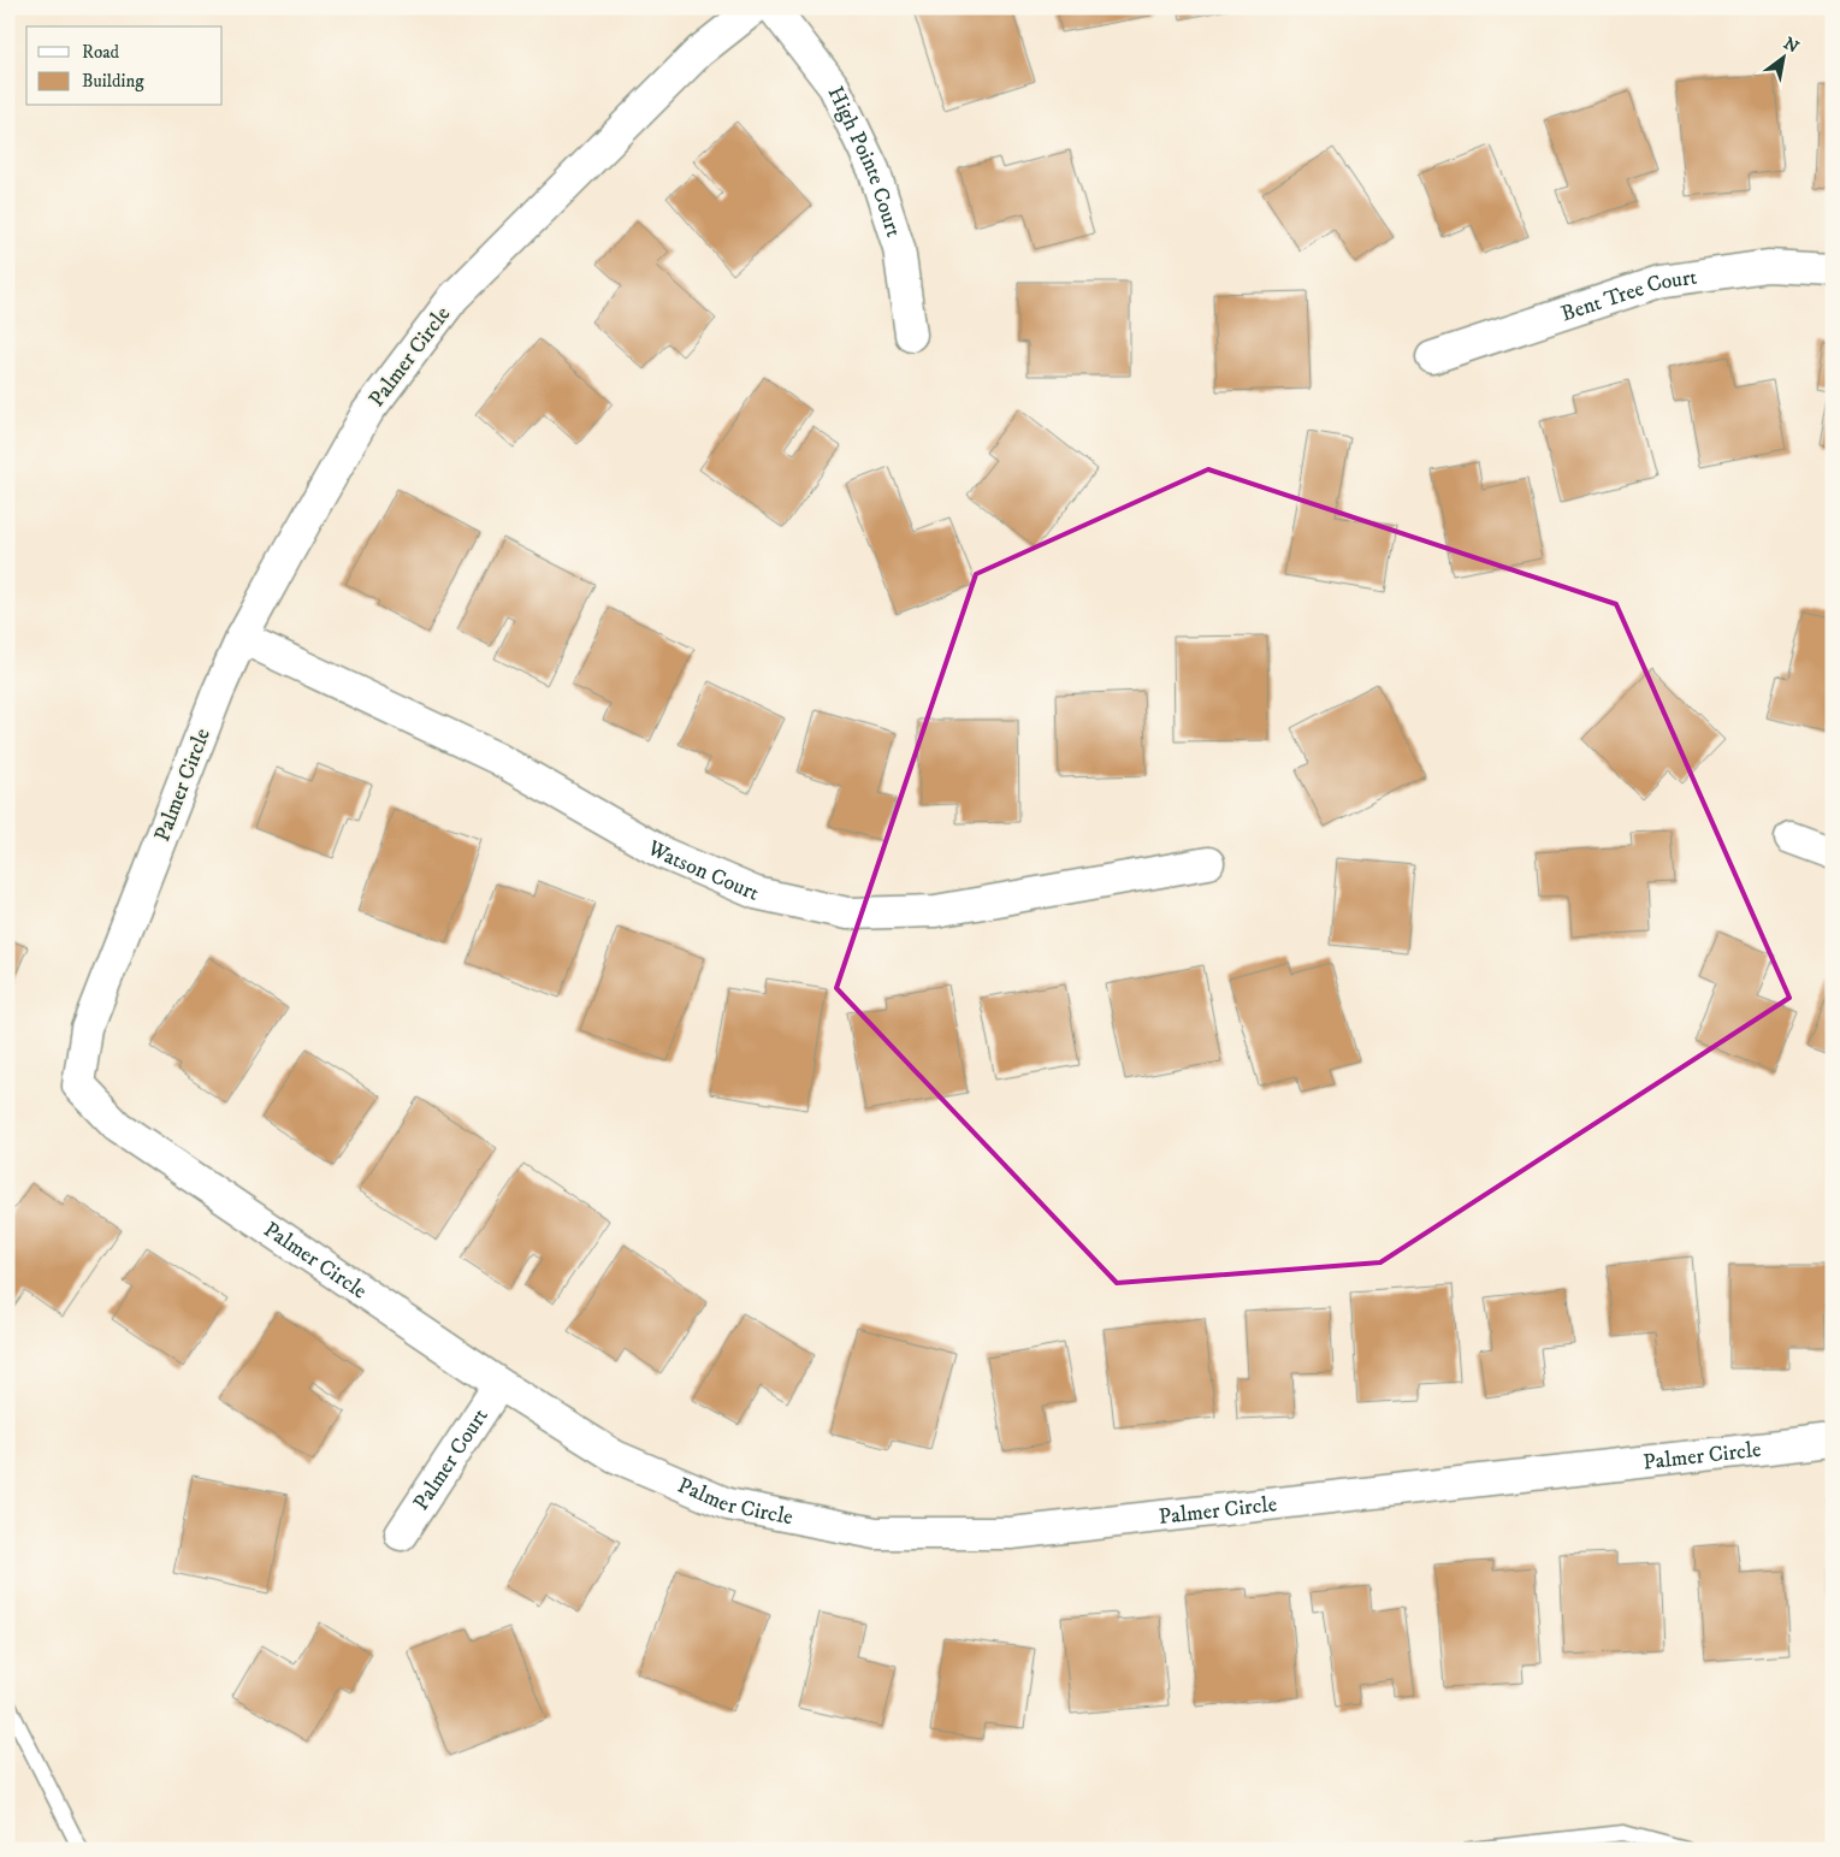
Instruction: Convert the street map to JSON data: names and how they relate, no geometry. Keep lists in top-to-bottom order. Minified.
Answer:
{"streets":{"street":["High Pointe Court","Bent Tree Court","Palmer Circle","Watson Court","Palmer Court"]},"crossings":[["Palmer Circle","Watson Court"],["Palmer Circle","Palmer Court"]],"legend":["Road","Building"],"north":"top right"}
